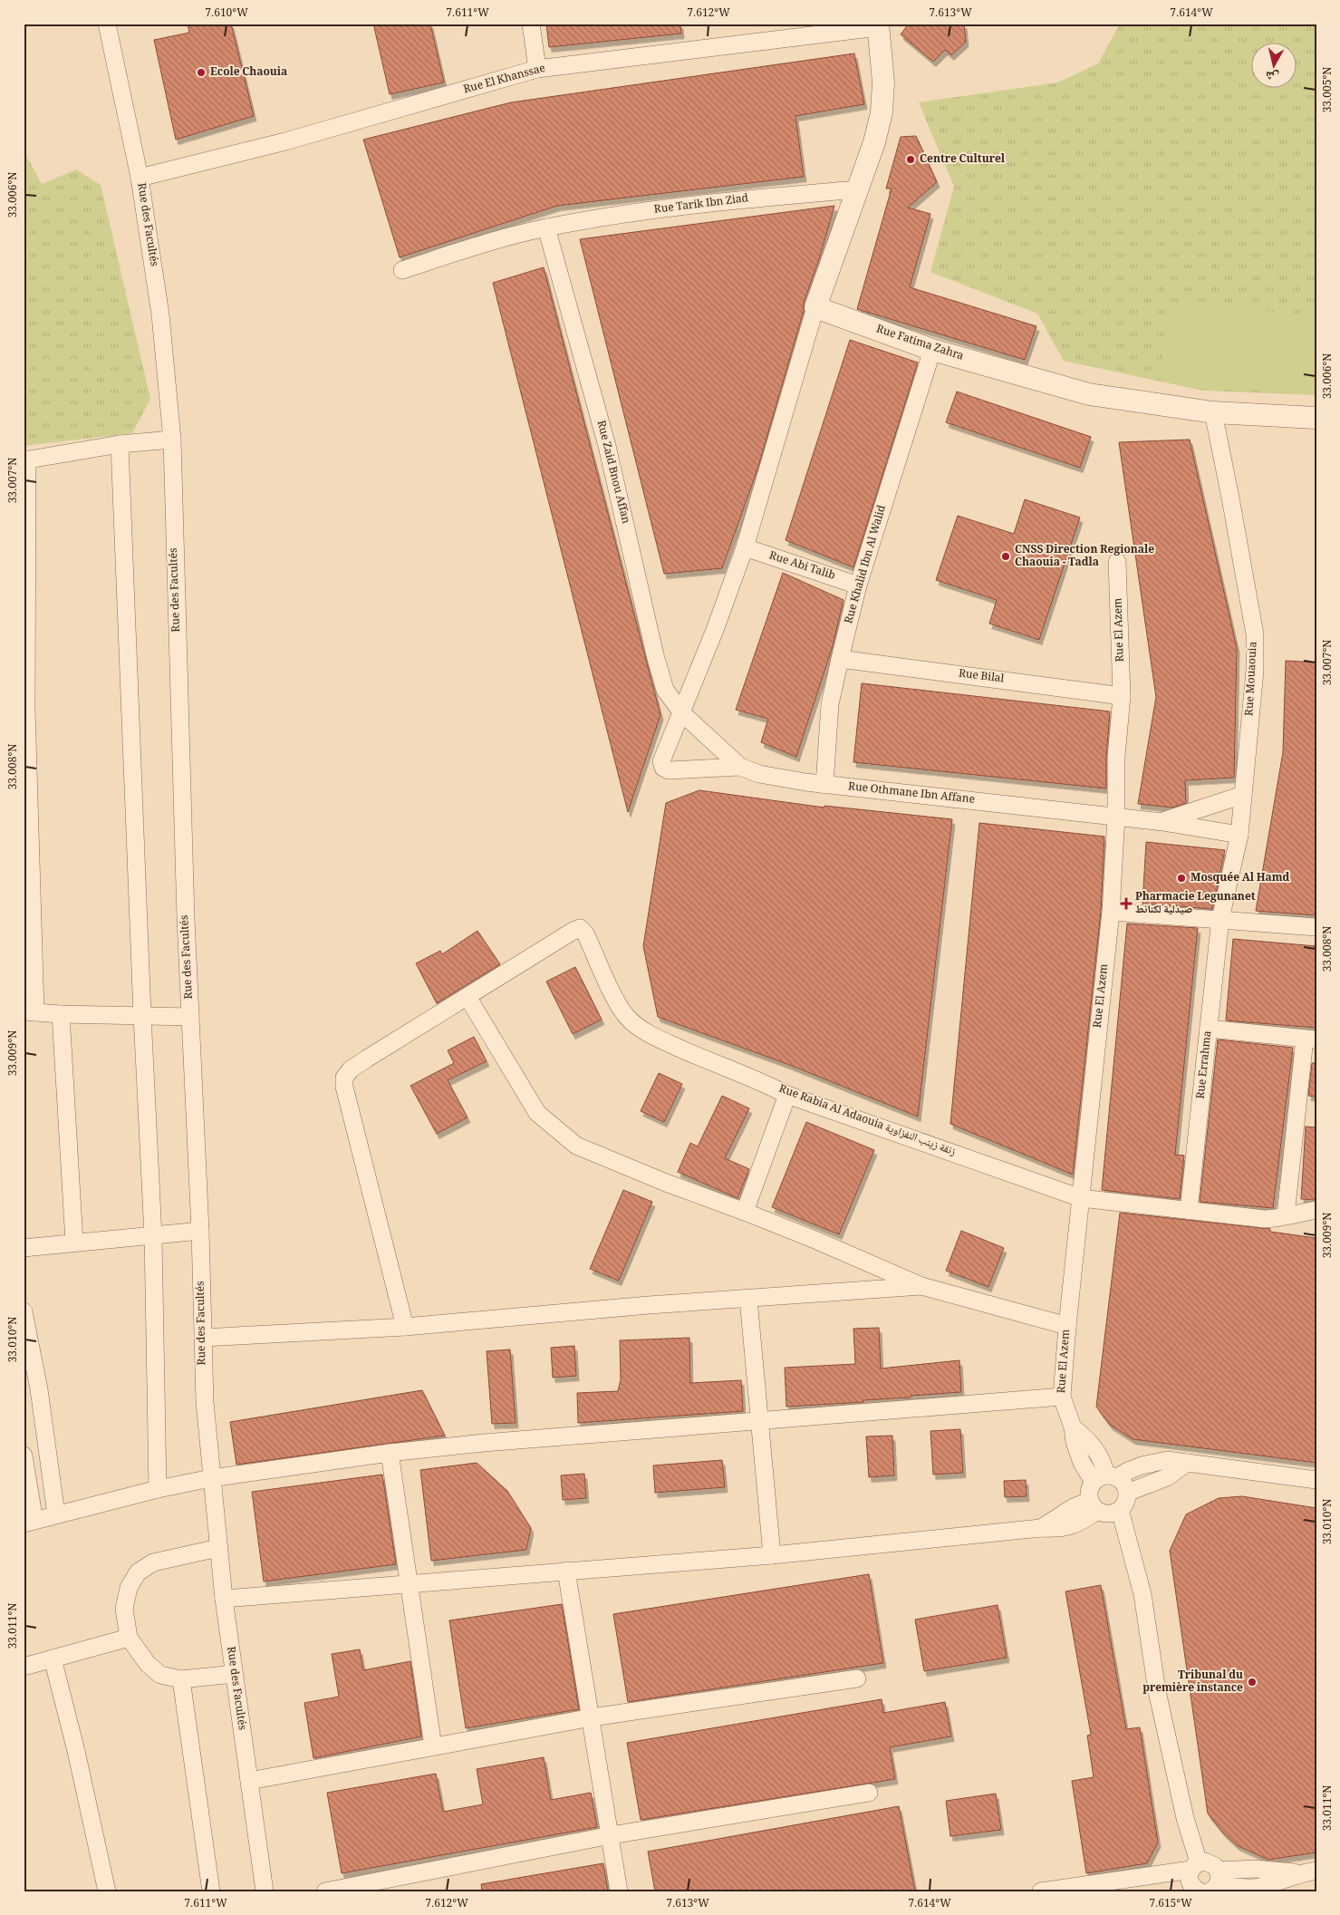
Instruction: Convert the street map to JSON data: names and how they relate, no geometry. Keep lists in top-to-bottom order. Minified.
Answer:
{"streets":{"street":["Rue El Khanssae","Rue Tarik Ibn Ziad","Rue des Facultés","Rue Fatima Zahra","Rue Zaid Bnou Affan","Rue Khalid Ibn Al Walid","Rue Abi Talib","Rue El Azem","Rue Bilal","Rue Mouaouia","Rue Othmane Ibn Affane","Rue Errahma","Rue Rabia Al Adaouia زنقة زينب النفزاوية"]},"crossings":[["Rue El Khanssae","Rue des Facultés"],["Rue Tarik Ibn Ziad","Rue Zaid Bnou Affan"],["Rue Fatima Zahra","Rue Khalid Ibn Al Walid"],["Rue Fatima Zahra","Rue Mouaouia"],["Rue Zaid Bnou Affan","Rue Othmane Ibn Affane"],["Rue Khalid Ibn Al Walid","Rue Abi Talib"],["Rue Khalid Ibn Al Walid","Rue Bilal"],["Rue Khalid Ibn Al Walid","Rue Othmane Ibn Affane"],["Rue El Azem","Rue Bilal"],["Rue El Azem","Rue Othmane Ibn Affane"],["Rue El Azem","Rue Rabia Al Adaouia زنقة زينب النفزاوية"],["Rue Mouaouia","Rue Othmane Ibn Affane"],["Rue Mouaouia","Rue Errahma"],["Rue Errahma","Rue Rabia Al Adaouia زنقة زينب النفزاوية"]],"places":{"other":["Ecole Chaouia","Centre Culturel","CNSS Direction Regionale Chaouia - Tadla","Mosquée Al Hamd","Tribunal du première instance"],"health":["Pharmacie Legunanet صيدلية لكنانط"]},"north":"bottom","coordinates":["7.610°W","7.611°W","7.612°W","7.613°W","7.614°W","33.005°N","33.006°N","33.007°N","33.008°N","33.009°N","33.010°N","33.011°N","7.615°W"]}
